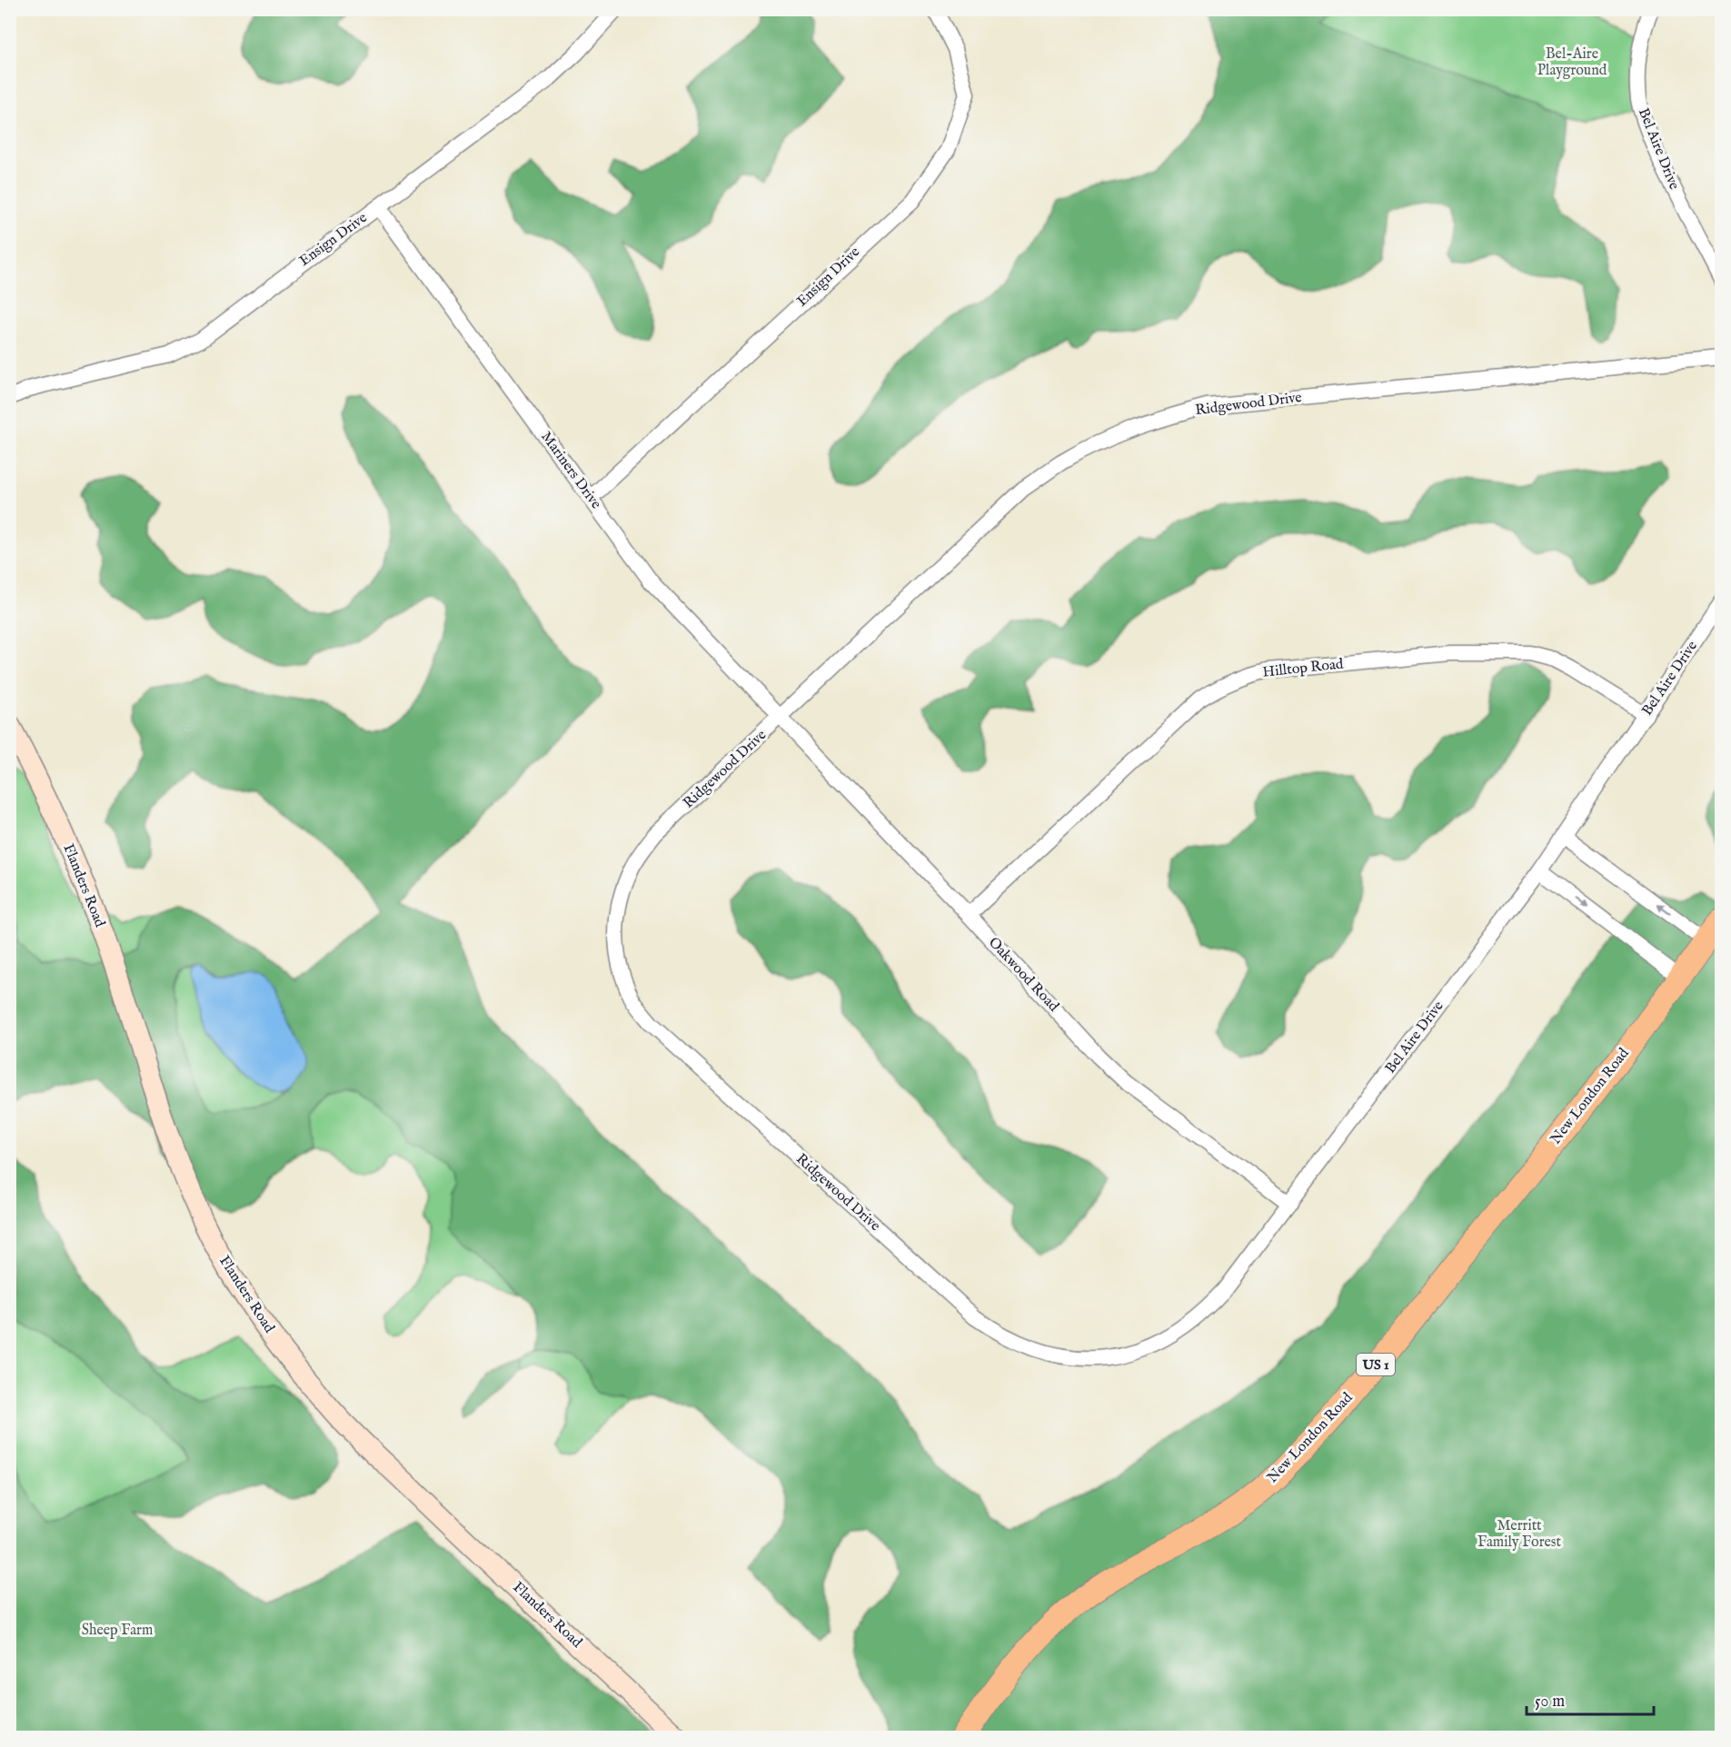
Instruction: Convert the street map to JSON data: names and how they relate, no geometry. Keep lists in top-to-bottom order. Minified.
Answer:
{"streets":{"main road":["New London Road","US 1"],"street":["Bel Aire Drive","Ensign Drive","Ridgewood Drive","Mariners Drive","Hilltop Road","Flanders Road","Oakwood Road"]},"crossings":[["Bel Aire Drive","Ridgewood Drive"],["Bel Aire Drive","Hilltop Road"],["Bel Aire Drive","Oakwood Road"],["Ensign Drive","Mariners Drive"],["Ridgewood Drive","Mariners Drive"],["Ridgewood Drive","Oakwood Road"],["Mariners Drive","Oakwood Road"],["Hilltop Road","Oakwood Road"]],"parks":["Bel-Aire Playground","Merritt Family Forest","Sheep Farm"],"scale_bar":"50 m"}
